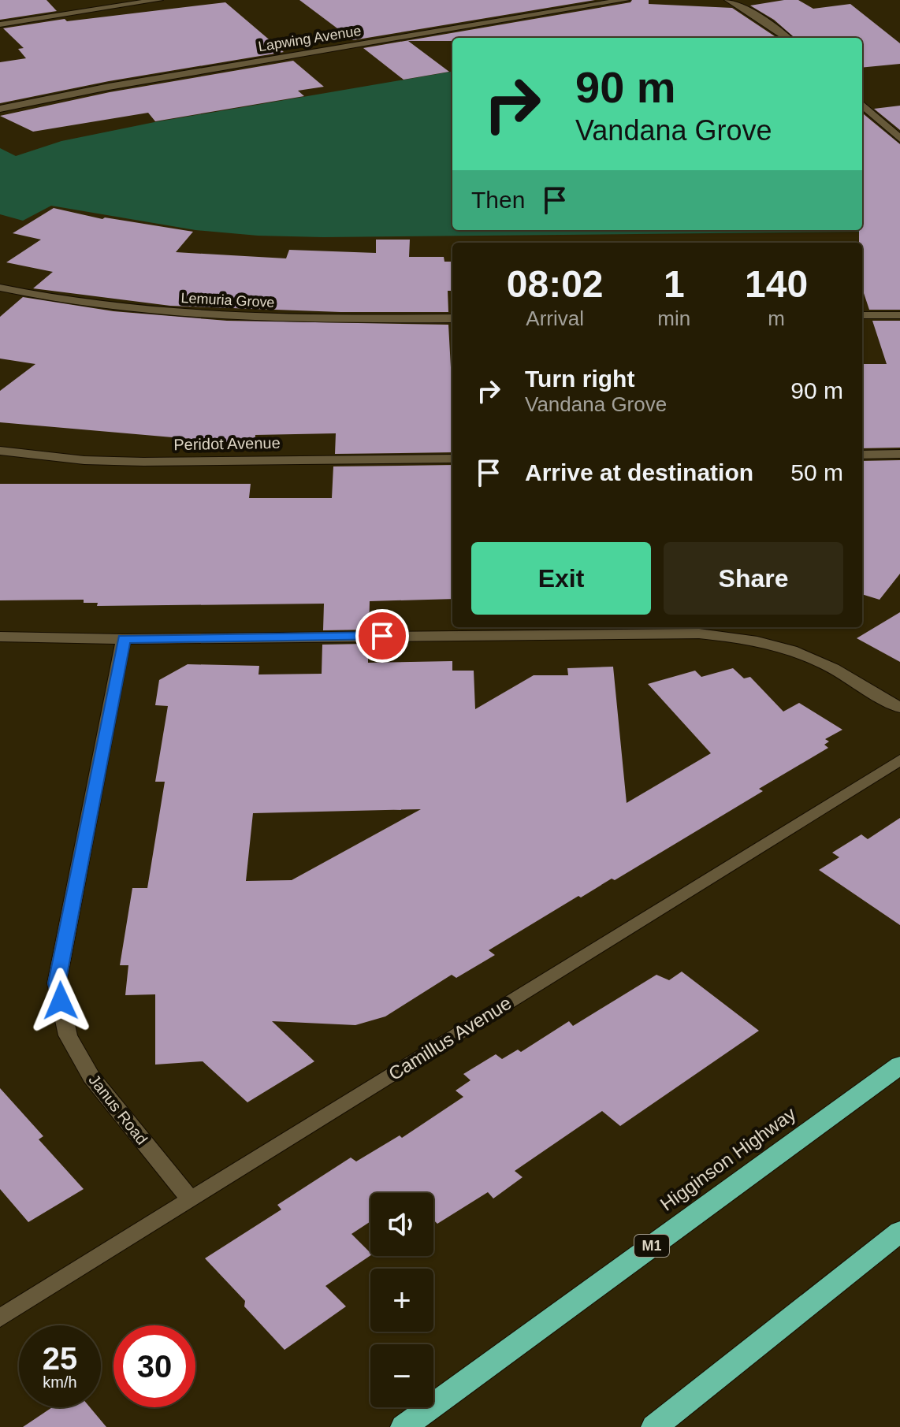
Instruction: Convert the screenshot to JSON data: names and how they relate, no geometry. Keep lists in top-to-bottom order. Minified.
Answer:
{"streets":{"highway":["Higginson Highway","M1"],"street":["Lapwing Avenue","Lemuria Grove","Peridot Avenue","Camillus Avenue","Janus Road"]},"crossings":[["Camillus Avenue","Janus Road"]],"page":{"turn":["90 m","Vandana Grove"],"then":"Then","eta":["08:02","Arrival","1","min","140","m"],"list":[{"name":"Turn right","note":"Vandana Grove","value":"90 m"},{"name":"Arrive at destination","value":"50 m"}],"buttons":["Exit","Share"],"map_buttons":["+","−"],"speed":"25 km/h","limit":"30"}}
